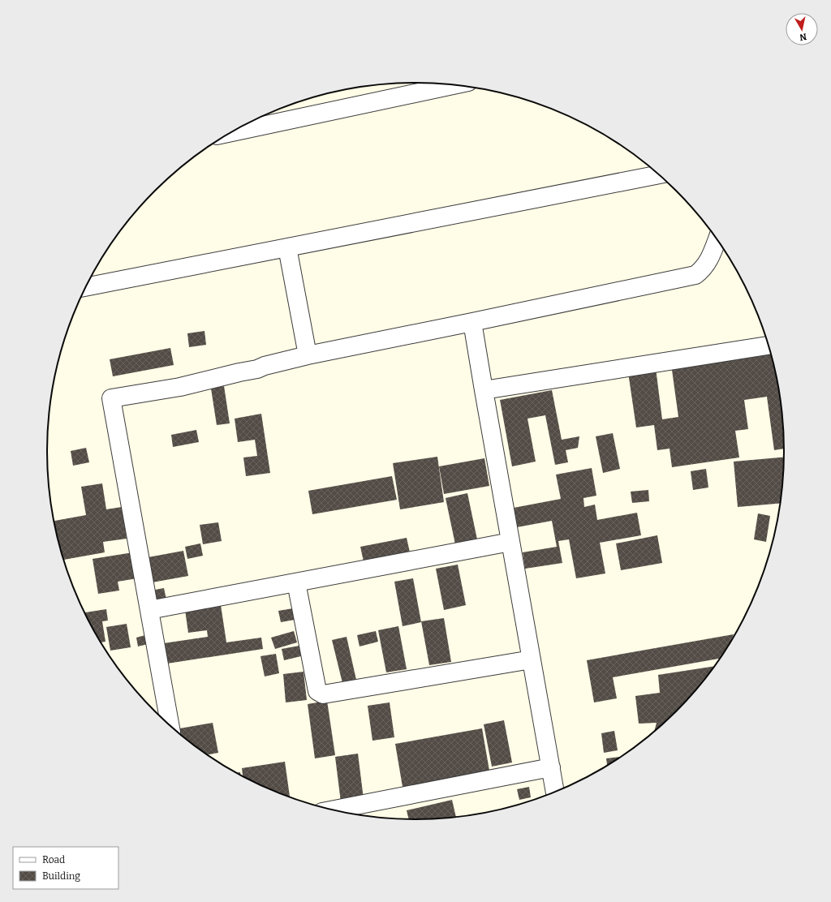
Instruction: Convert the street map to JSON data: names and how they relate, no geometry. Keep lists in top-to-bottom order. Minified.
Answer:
{"legend":["Road","Building"],"north":"bottom"}
